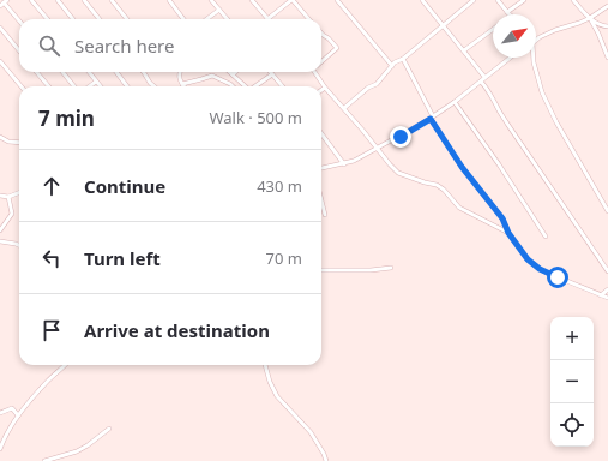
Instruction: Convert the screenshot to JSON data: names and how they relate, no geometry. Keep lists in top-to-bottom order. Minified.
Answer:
{"north":"top right","page":{"search":"Search here","heading":["7 min","Walk · 500 m"],"list":[["Continue","430 m"],["Turn left","70 m"],"Arrive at destination"],"map_buttons":["+","−"]}}
